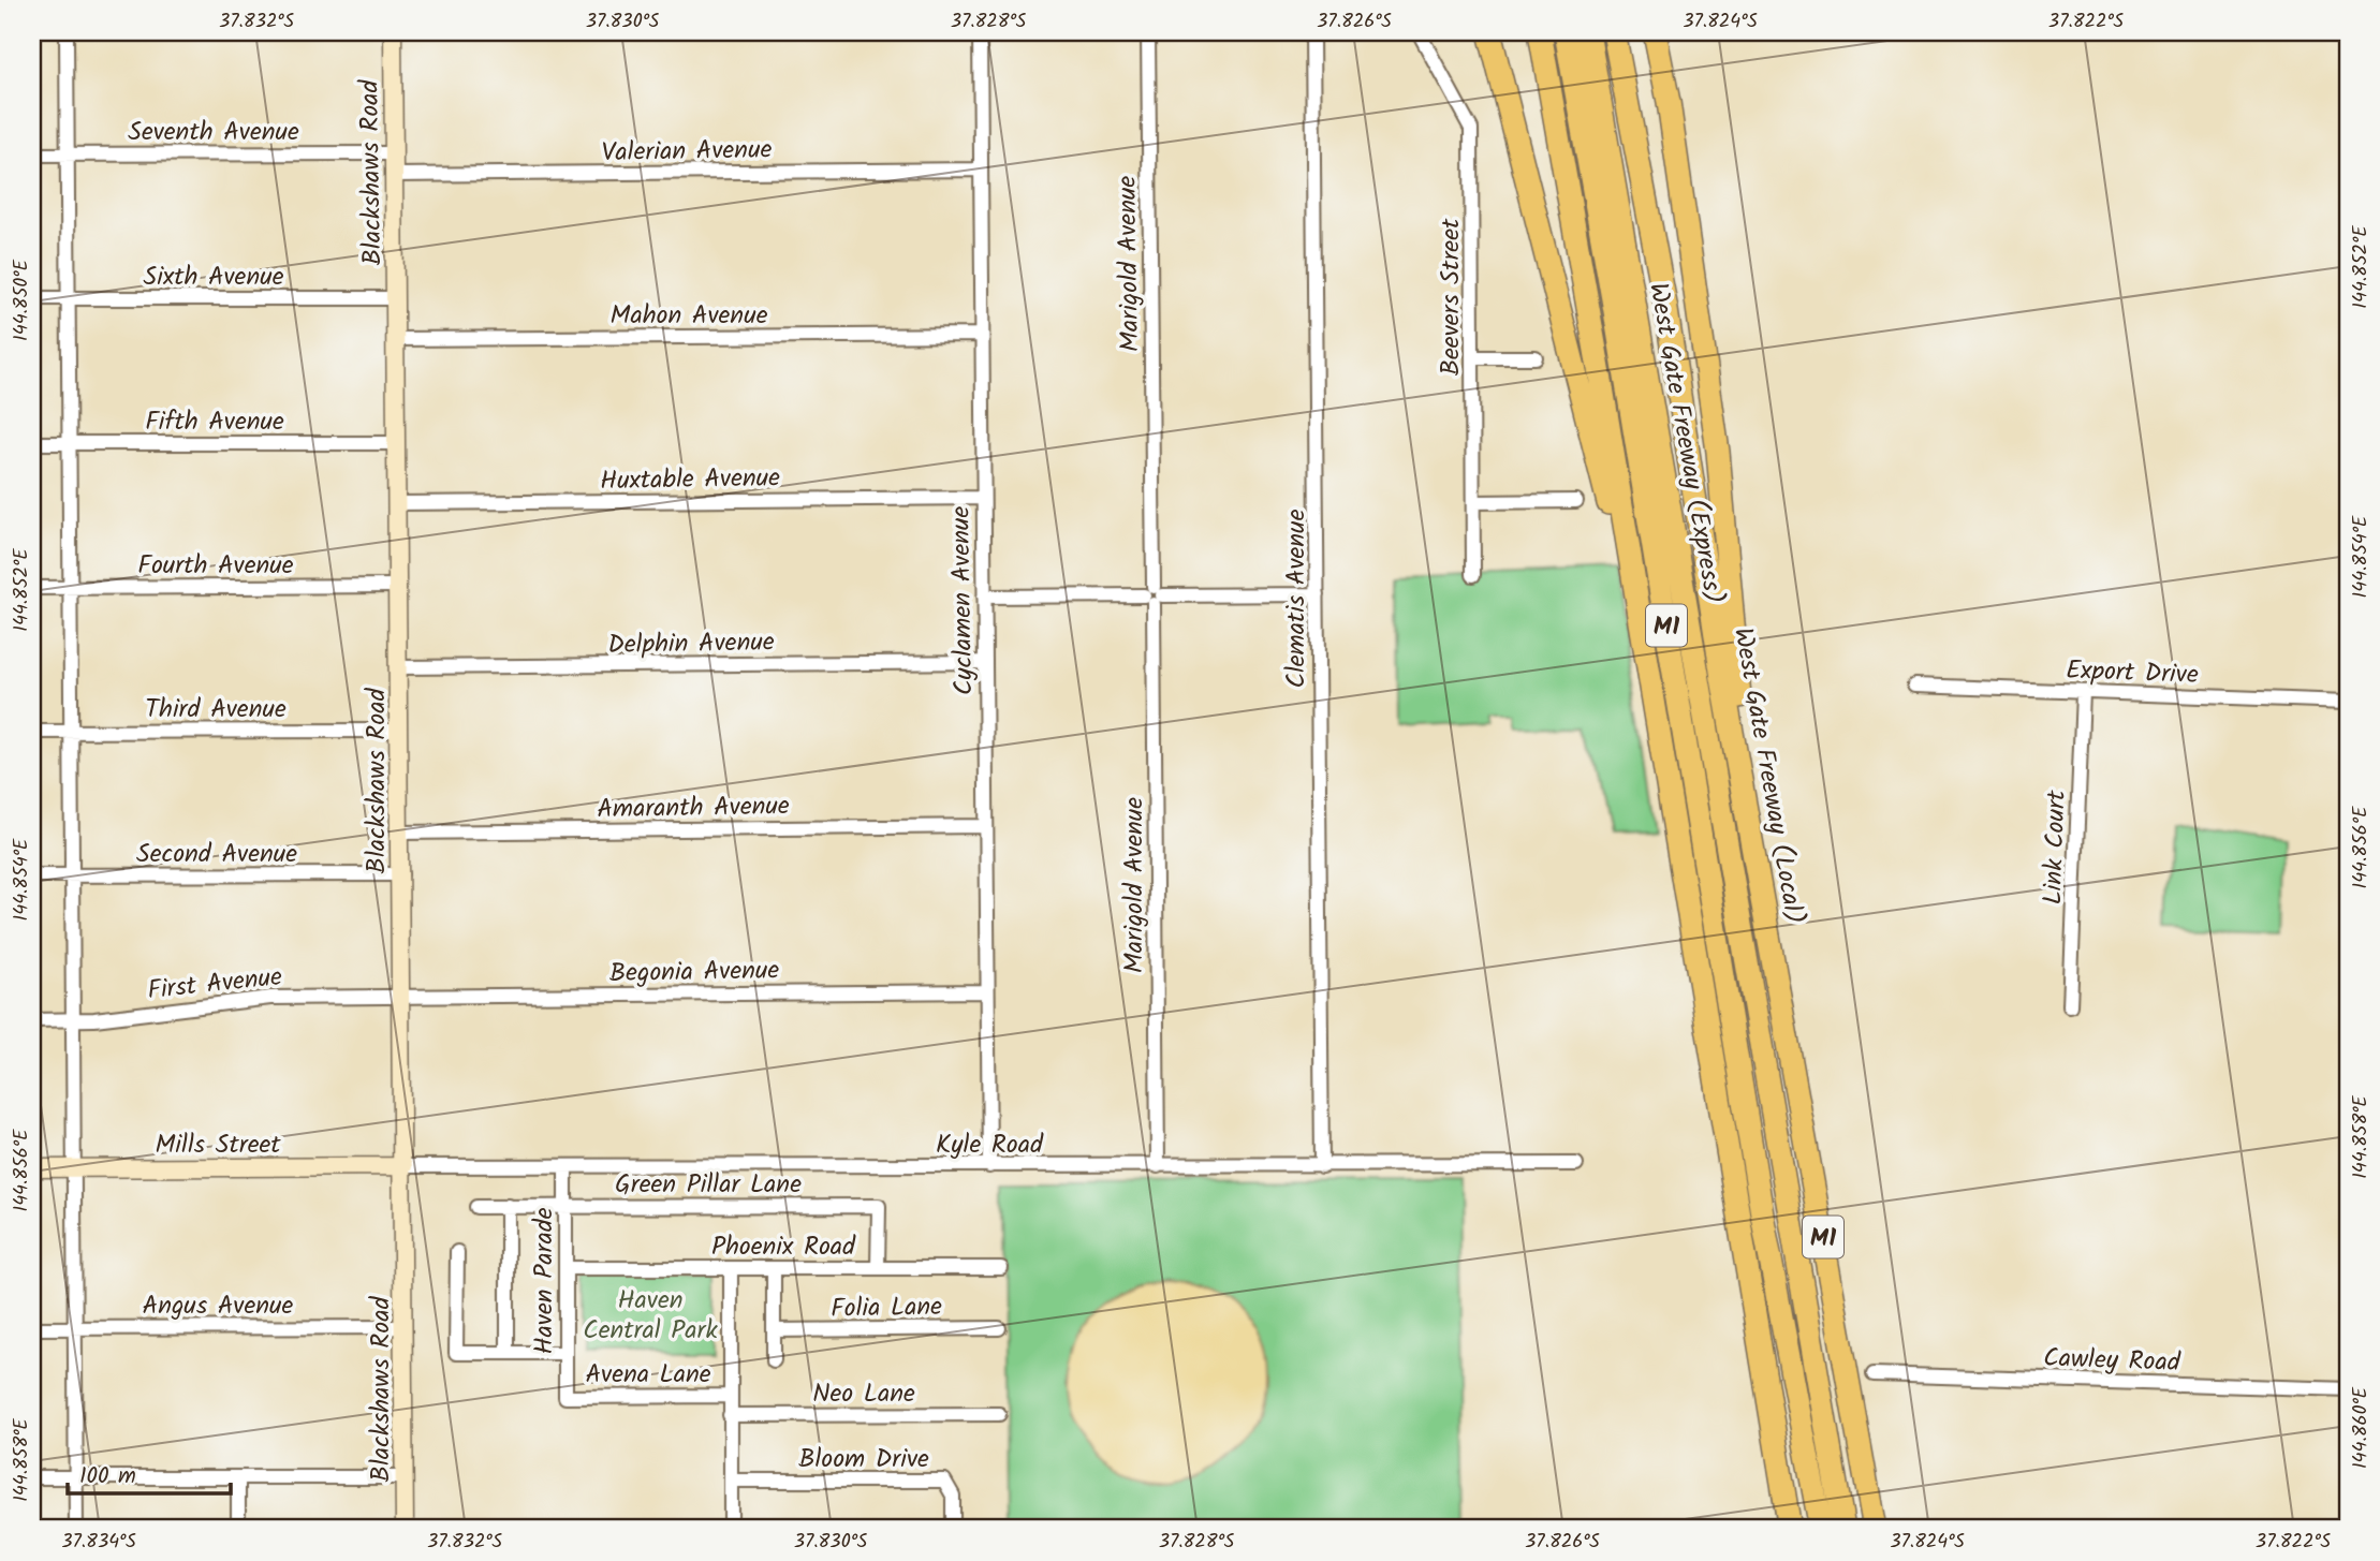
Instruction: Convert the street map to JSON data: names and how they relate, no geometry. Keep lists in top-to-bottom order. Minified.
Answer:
{"streets":{"highway":["West Gate Freeway (Express)","M1","West Gate Freeway (Local)"],"main road":["Blackshaws Road","Mills Street"],"street":["Seventh Avenue","Valerian Avenue","Marigold Avenue","Sixth Avenue","Beevers Street","Mahon Avenue","Fifth Avenue","Huxtable Avenue","Fourth Avenue","Clematis Avenue","Cyclamen Avenue","Delphin Avenue","Export Drive","Third Avenue","Amaranth Avenue","Link Court","Second Avenue","Begonia Avenue","First Avenue","Kyle Road","Green Pillar Lane","Phoenix Road","Haven Parade","Angus Avenue","Folia Lane","Cawley Road","Avena Lane","Neo Lane","Bloom Drive"]},"crossings":[["Seventh Avenue","Blackshaws Road"],["Valerian Avenue","Blackshaws Road"],["Valerian Avenue","Cyclamen Avenue"],["Blackshaws Road","Sixth Avenue"],["Blackshaws Road","Mahon Avenue"],["Blackshaws Road","Fifth Avenue"],["Blackshaws Road","Huxtable Avenue"],["Blackshaws Road","Fourth Avenue"],["Blackshaws Road","Delphin Avenue"],["Blackshaws Road","Third Avenue"],["Blackshaws Road","Amaranth Avenue"],["Blackshaws Road","Second Avenue"],["Blackshaws Road","Begonia Avenue"],["Blackshaws Road","First Avenue"],["Blackshaws Road","Mills Street"],["Blackshaws Road","Kyle Road"],["Blackshaws Road","Angus Avenue"],["Marigold Avenue","Kyle Road"],["Mahon Avenue","Cyclamen Avenue"],["Huxtable Avenue","Cyclamen Avenue"],["Clematis Avenue","Kyle Road"],["Cyclamen Avenue","Delphin Avenue"],["Cyclamen Avenue","Amaranth Avenue"],["Cyclamen Avenue","Begonia Avenue"],["Cyclamen Avenue","Kyle Road"],["Export Drive","Link Court"],["Begonia Avenue","First Avenue"],["Mills Street","Kyle Road"],["Kyle Road","Haven Parade"],["Green Pillar Lane","Phoenix Road"],["Green Pillar Lane","Haven Parade"],["Phoenix Road","Haven Parade"],["Haven Parade","Avena Lane"]],"parks":["Haven Central Park"],"scale_bar":"100 m","coordinates":["37.832°S","37.830°S","37.828°S","37.826°S","37.824°S","37.822°S","144.852°E","144.850°E","144.854°E","144.856°E","144.858°E","144.860°E","37.834°S"]}
